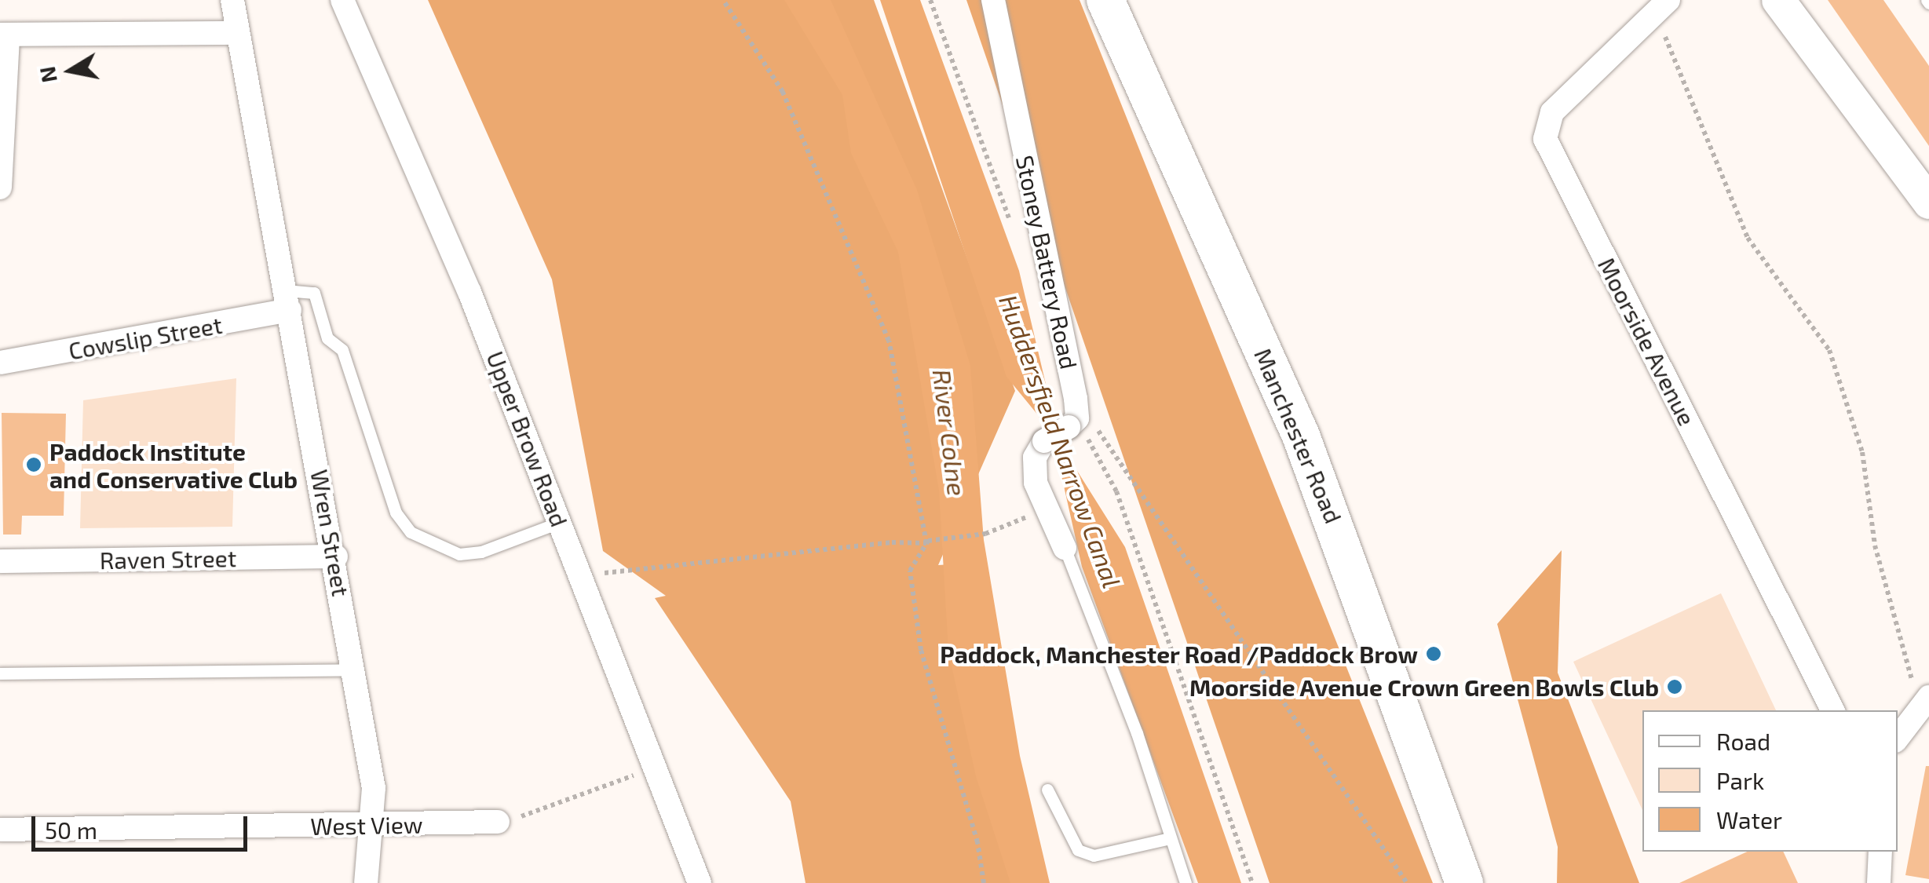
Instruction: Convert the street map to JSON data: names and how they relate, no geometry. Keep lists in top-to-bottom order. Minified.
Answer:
{"streets":{"main road":["Manchester Road"],"street":["Stoney Battery Road","Cowslip Street","Moorside Avenue","Upper Brow Road","Wren Street","Raven Street","West View"]},"crossings":[["Cowslip Street","Wren Street"],["Wren Street","Raven Street"],["Wren Street","West View"]],"water":["River Colne","Huddersfield Narrow Canal"],"places":["Paddock Institute and Conservative Club","Paddock, Manchester Road /Paddock Brow","Moorside Avenue Crown Green Bowls Club"],"legend":["Road","Park","Water"],"scale_bar":"50 m","north":"left"}
